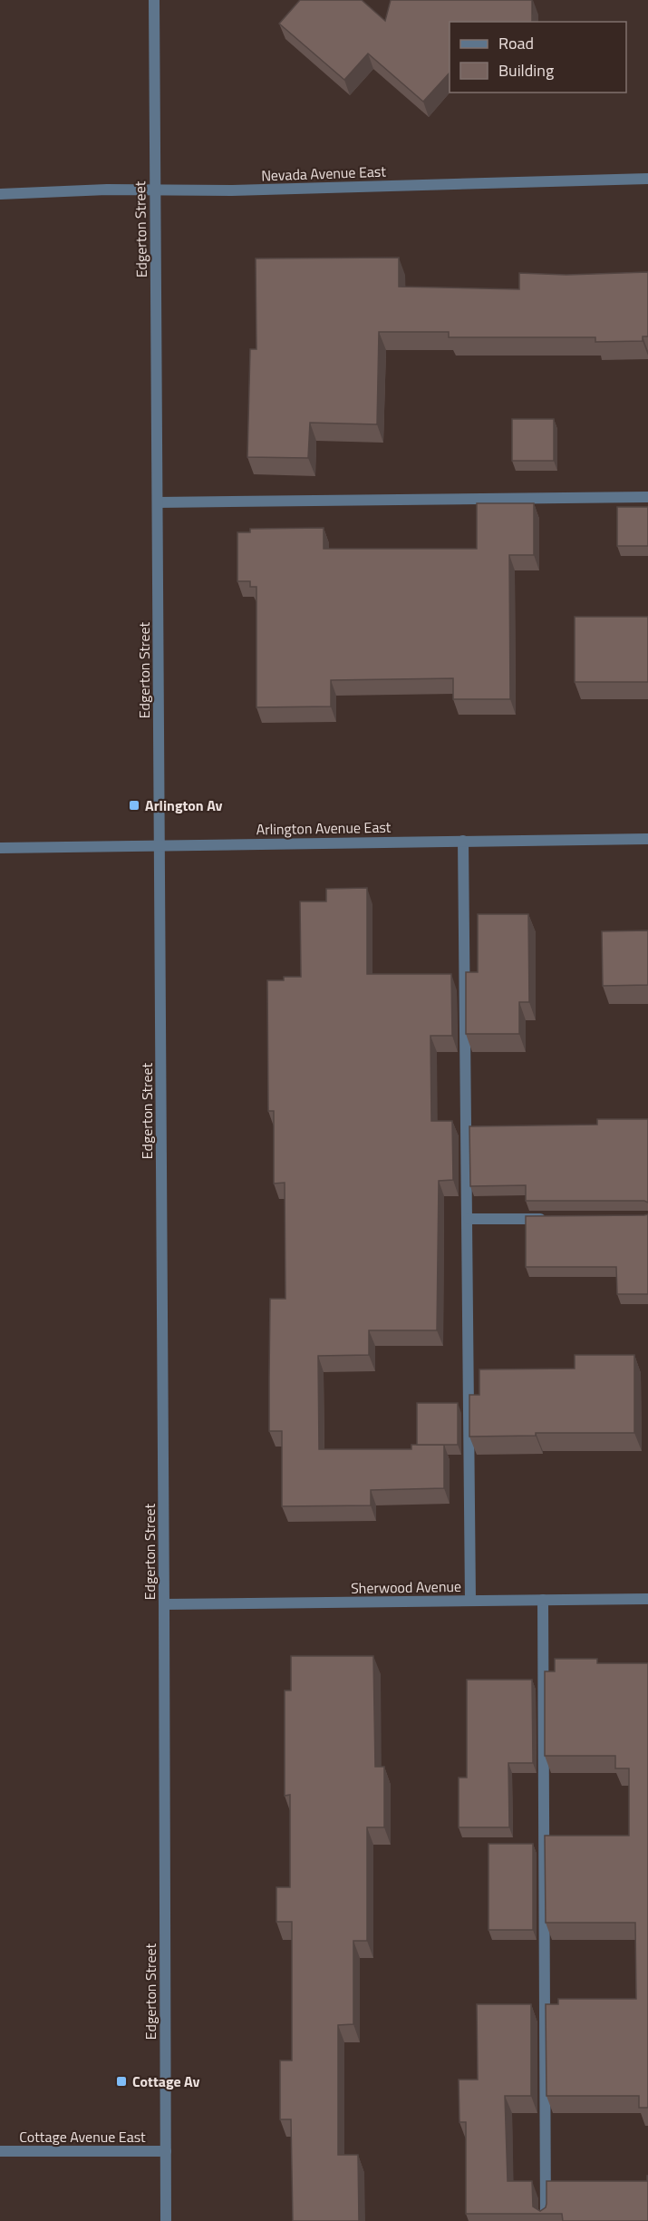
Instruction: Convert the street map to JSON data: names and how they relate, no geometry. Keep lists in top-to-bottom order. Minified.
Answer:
{"streets":{"street":["Nevada Avenue East","Edgerton Street","Arlington Avenue East","Sherwood Avenue","Cottage Avenue East"]},"crossings":[["Nevada Avenue East","Edgerton Street"],["Edgerton Street","Arlington Avenue East"],["Edgerton Street","Sherwood Avenue"],["Edgerton Street","Cottage Avenue East"]],"places":{"transit":["Arlington Av","Cottage Av"]},"legend":["Road","Building"]}
